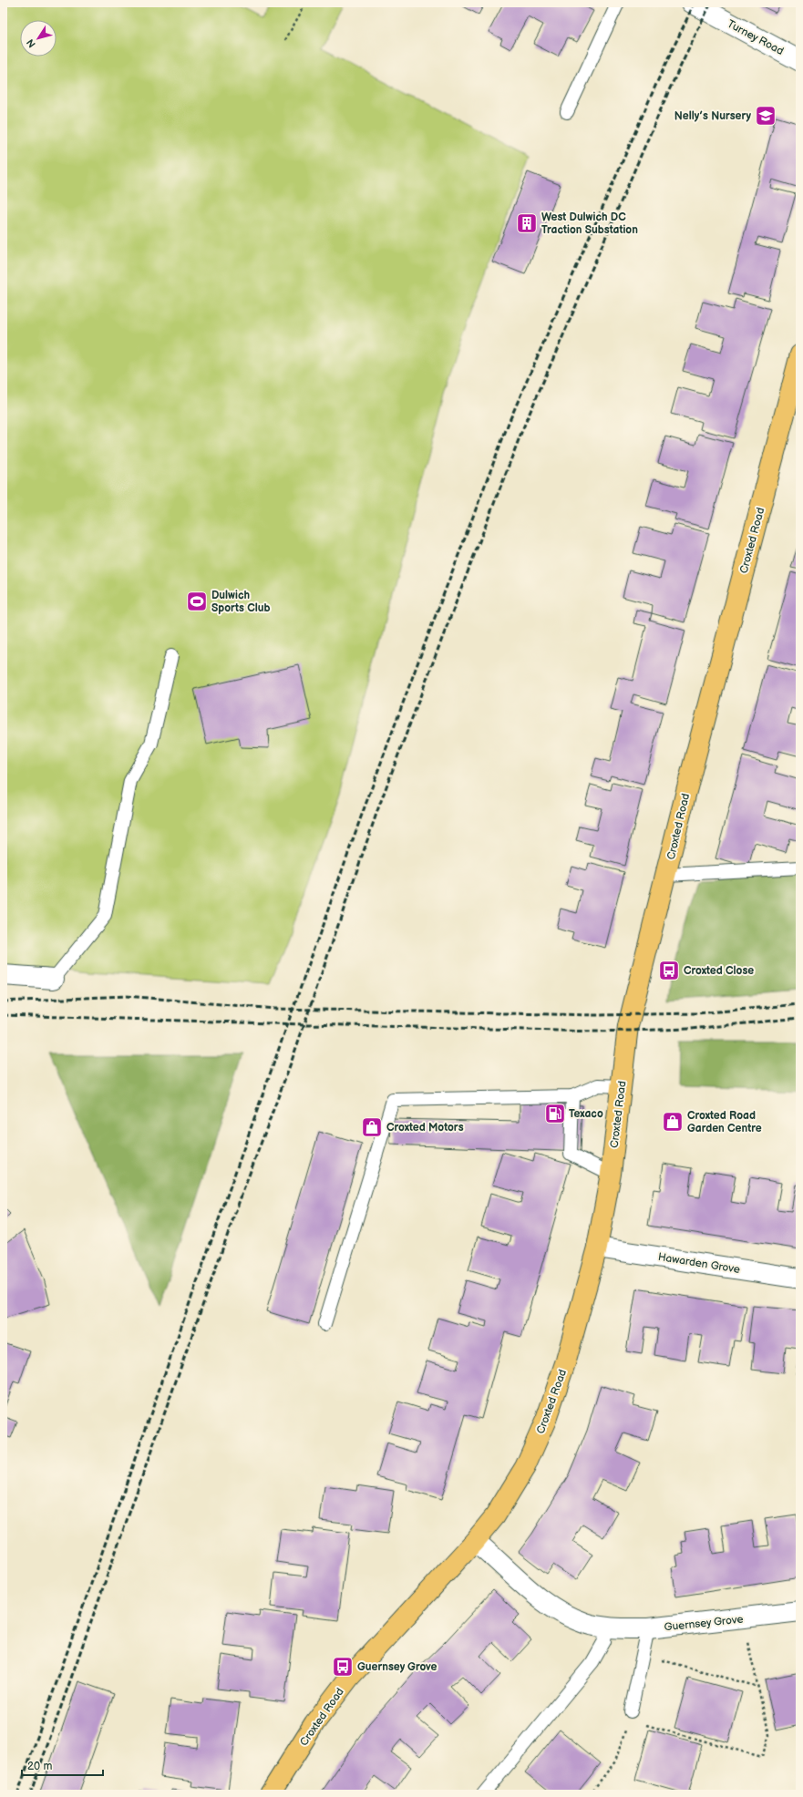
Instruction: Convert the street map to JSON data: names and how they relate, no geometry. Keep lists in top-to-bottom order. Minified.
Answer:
{"streets":{"main road":["Croxted Road"],"street":["Turney Road","Hawarden Grove","Guernsey Grove"]},"crossings":[["Croxted Road","Hawarden Grove"],["Croxted Road","Guernsey Grove"]],"places":{"school or university":["Nelly’s Nursery"],"building":["West Dulwich DC Traction Substation"],"sports":["Dulwich Sports Club"],"bus stop":["Croxted Close","Guernsey Grove"],"fuel station":["Texaco"],"shop":["Croxted Road Garden Centre","Croxted Motors"]},"scale_bar":"20 m","north":"bottom left"}
